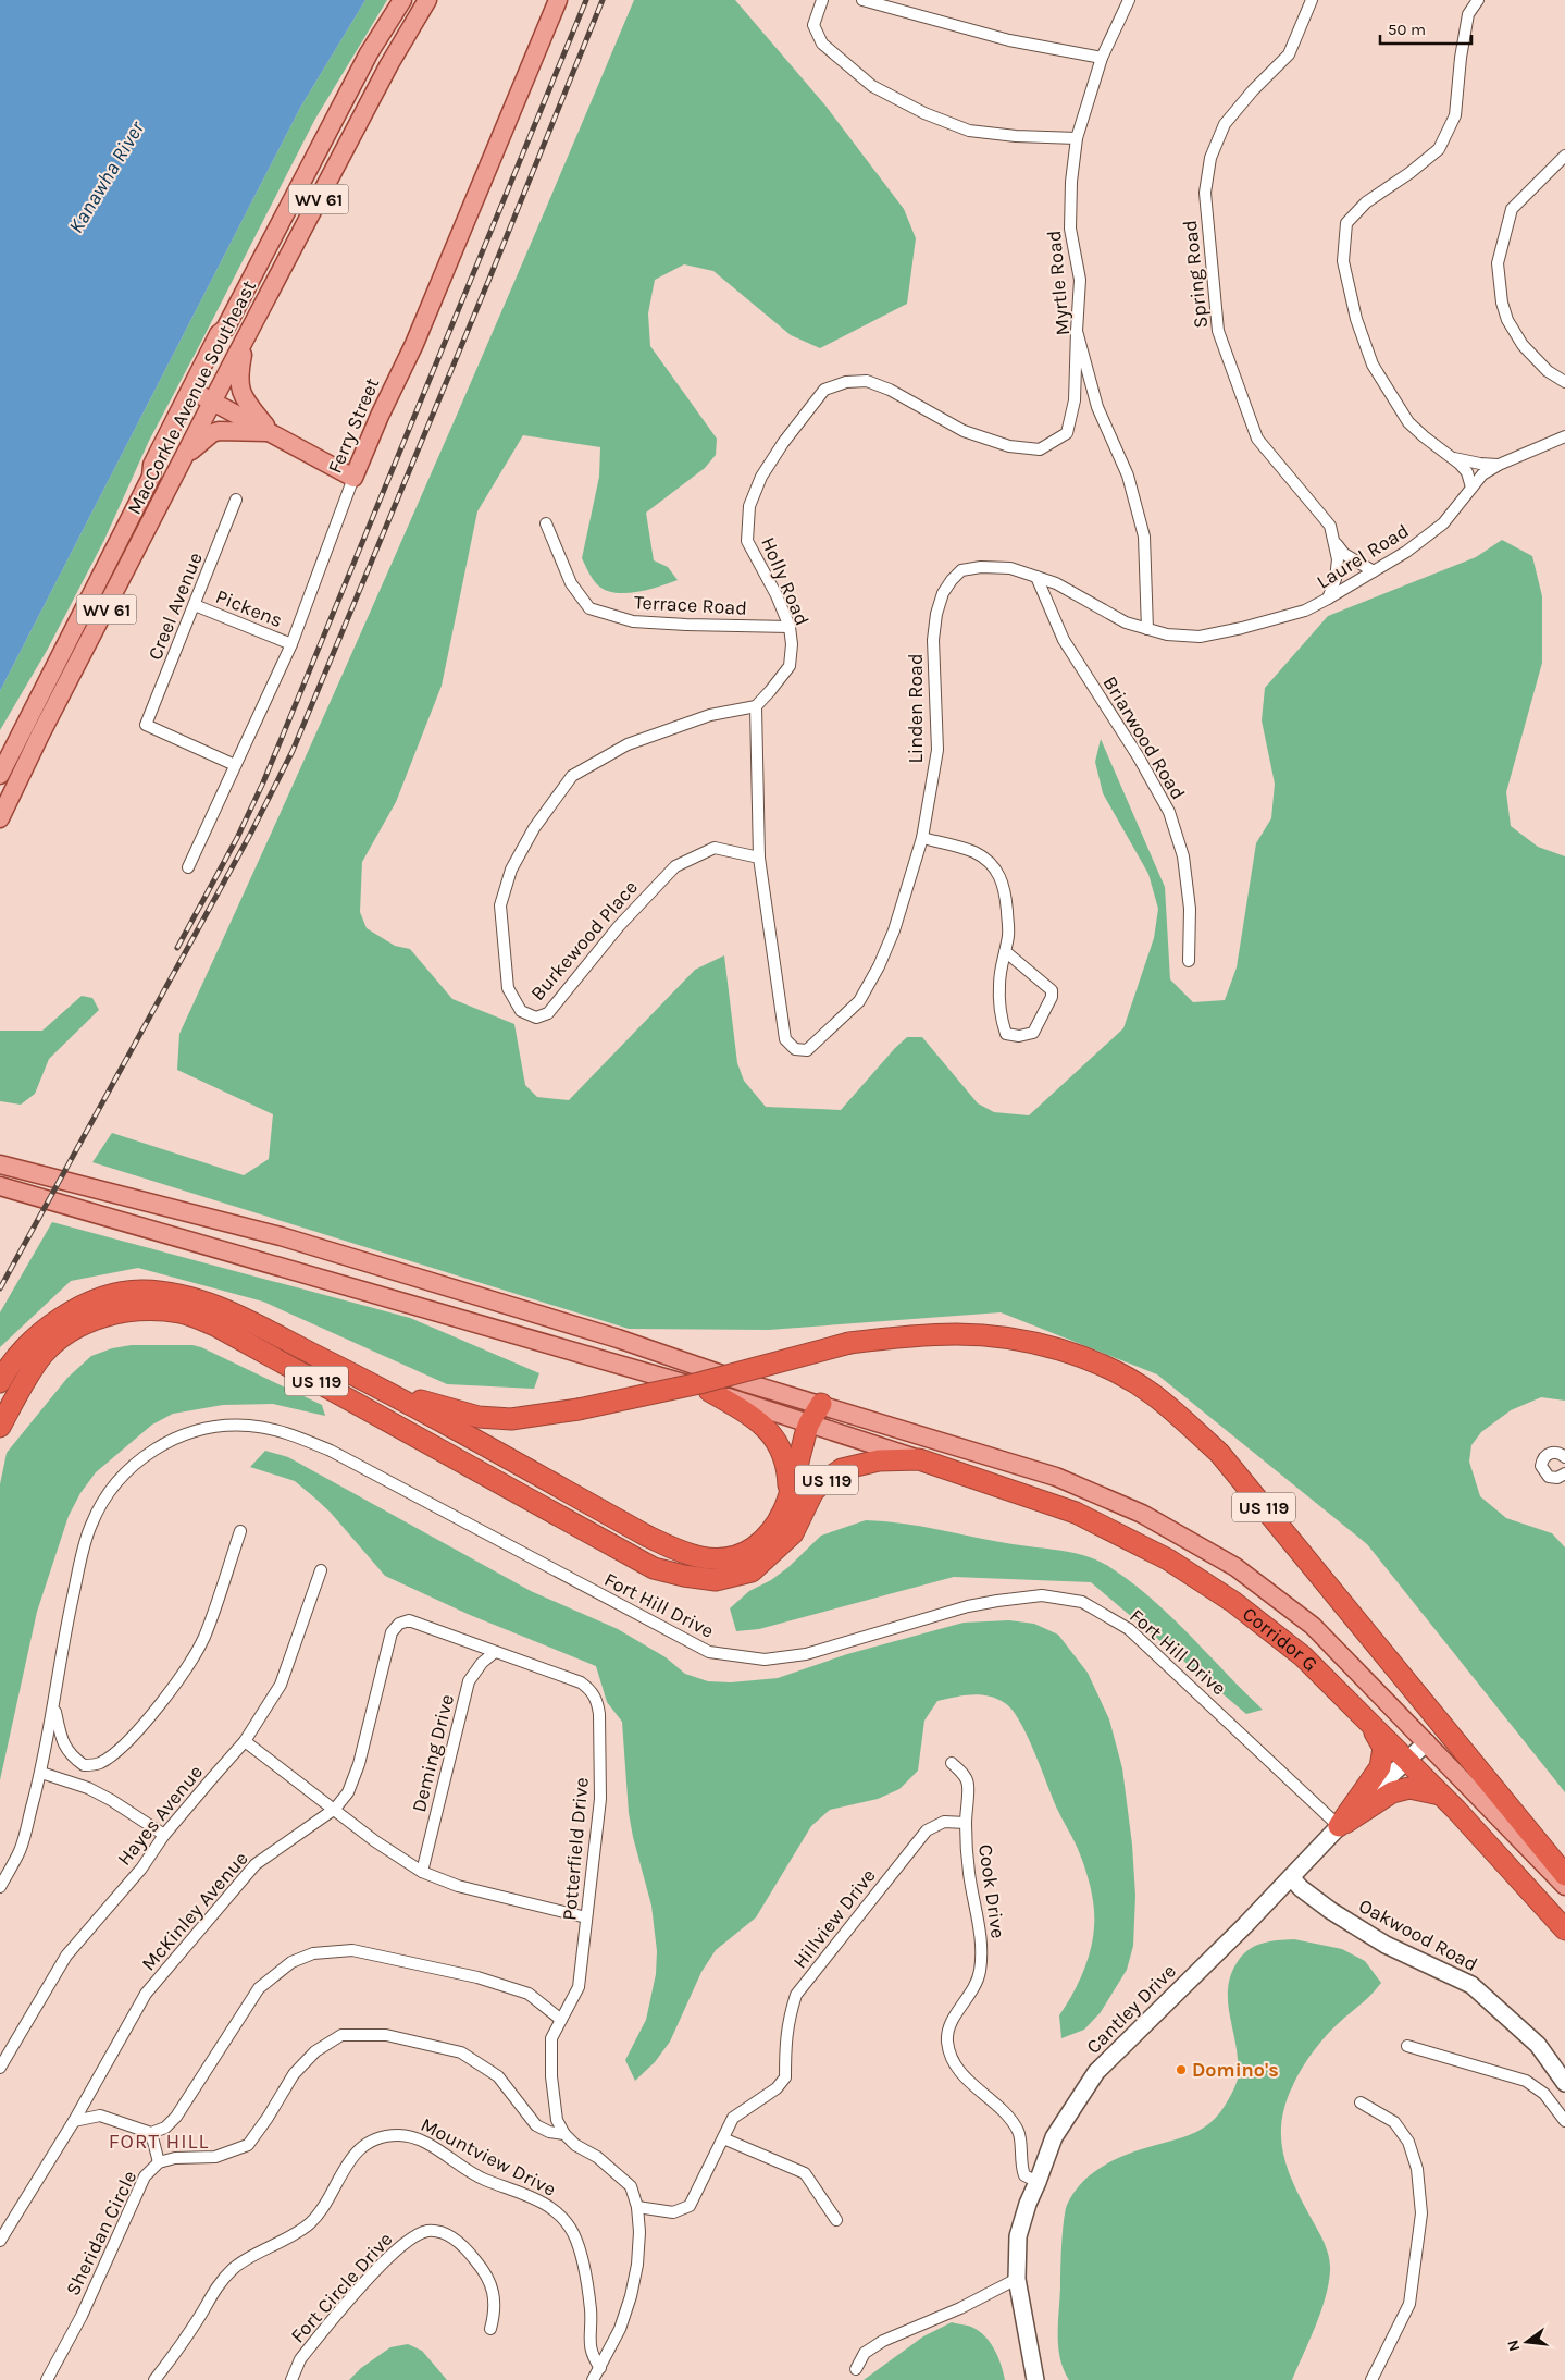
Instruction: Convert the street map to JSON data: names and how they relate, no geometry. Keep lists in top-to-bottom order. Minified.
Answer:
{"streets":{"highway":["US 119","Corridor G"],"main road":["WV 61","MacCorkle Avenue Southeast","Ferry Street"],"street":["Spring Road","Myrtle Road","Laurel Road","Holly Road","Terrace Road","Creel Avenue","Pickens","Linden Road","Briarwood Road","Burkewood Place","Fort Hill Drive","Deming Drive","Hayes Avenue","Potterfield Drive","Cook Drive","McKinley Avenue","Hillview Drive","Oakwood Road","Cantley Drive","Mountview Drive","Sheridan Circle","Fort Circle Drive"]},"crossings":[["Spring Road","Laurel Road"],["Myrtle Road","Laurel Road"],["Myrtle Road","Holly Road"],["Myrtle Road","Linden Road"],["Ferry Street","Creel Avenue"],["Ferry Street","Pickens"],["Laurel Road","Linden Road"],["Holly Road","Terrace Road"],["Holly Road","Burkewood Place"],["Creel Avenue","Pickens"],["Linden Road","Briarwood Road"],["Linden Road","Burkewood Place"],["US 119","Corridor G"],["Fort Hill Drive","Cantley Drive"],["Corridor G","Cantley Drive"],["Deming Drive","Potterfield Drive"],["Potterfield Drive","McKinley Avenue"],["Potterfield Drive","Sheridan Circle"],["Cook Drive","Hillview Drive"],["Cook Drive","Cantley Drive"],["Oakwood Road","Cantley Drive"],["Mountview Drive","Sheridan Circle"]],"districts":["FORT HILL"],"water":["Kanawha River"],"places":["Domino's"],"scale_bar":"50 m","north":"left"}
